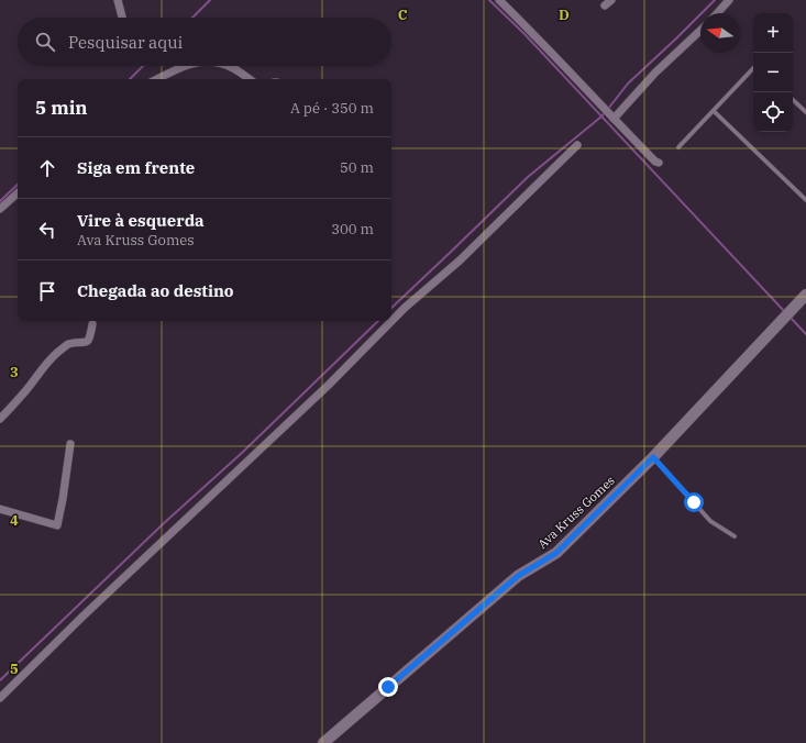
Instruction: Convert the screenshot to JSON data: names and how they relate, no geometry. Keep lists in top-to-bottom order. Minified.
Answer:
{"streets":{"street":["Ava Kruss Gomes"]},"north":"left","page":{"map_buttons":["+","−"],"search":"Pesquisar aqui","heading":["5 min","A pé · 350 m"],"list":[["Siga em frente","50 m"],["Vire à esquerda","Ava Kruss Gomes","300 m"],"Chegada ao destino"]},"grid":{"columns":["C","D"],"rows":["3","4","5"]}}
